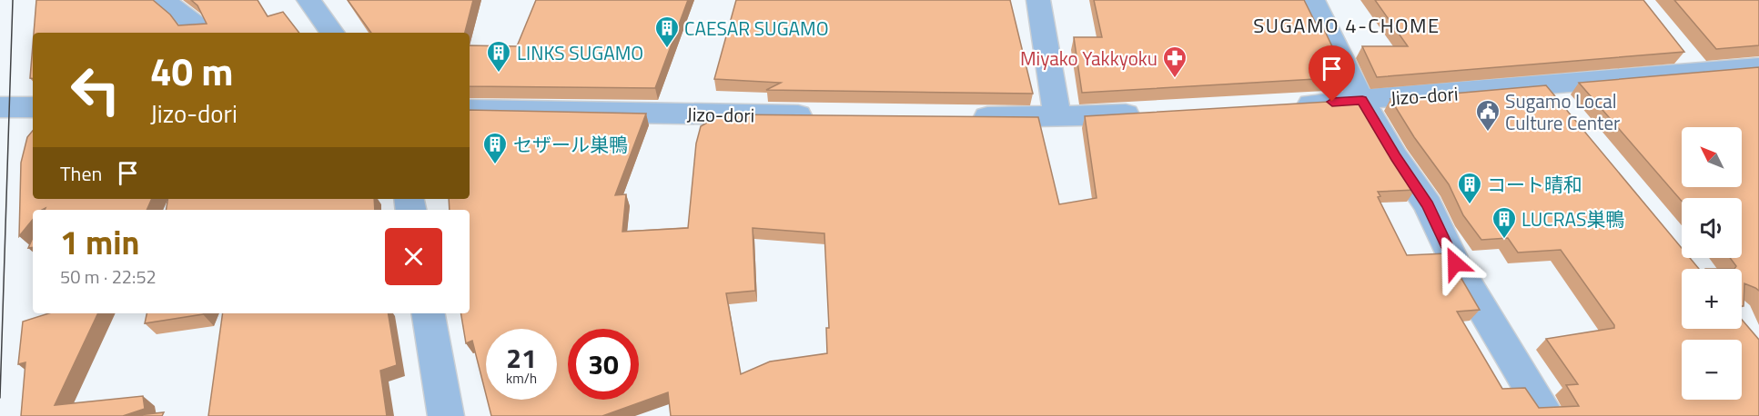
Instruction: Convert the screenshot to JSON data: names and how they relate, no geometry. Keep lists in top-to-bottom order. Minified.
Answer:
{"streets":{"street":["Jizo-dori"]},"districts":["SUGAMO 4-CHOME"],"places":{"building":["CAESAR SUGAMO","LINKS SUGAMO","セザール巣鴨","コート晴和","LUCRAS巣鴨"],"pharmacy":["Miyako Yakkyoku"],"public building":["Sugamo Local Culture Center"]},"north":"top left","page":{"turn":["40 m","Jizo-dori"],"map_buttons":["+","−"],"then":"Then","heading":["1 min","50 m · 22:52"],"speed":"21 km/h","limit":"30"}}
